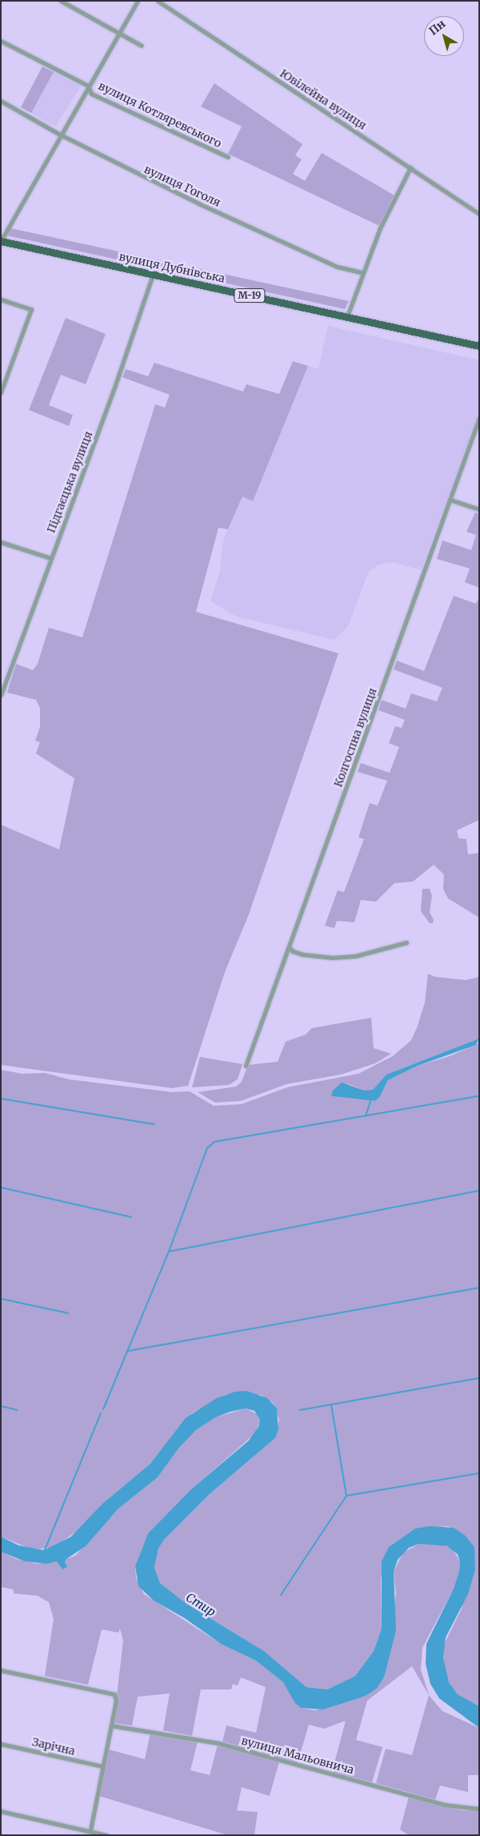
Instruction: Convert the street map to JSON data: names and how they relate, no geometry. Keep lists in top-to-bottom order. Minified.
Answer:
{"streets":{"highway":["вулиця Дубнівська","М-19"],"street":["Ювілейна вулиця","вулиця Котляревського","вулиця Гоголя","Підгаєцька вулиця","Колгоспна вулиця","Зарічна","вулиця Мальовнича"]},"crossings":[["вулиця Дубнівська","Підгаєцька вулиця"]],"water":["Стир"],"north":"top left"}
